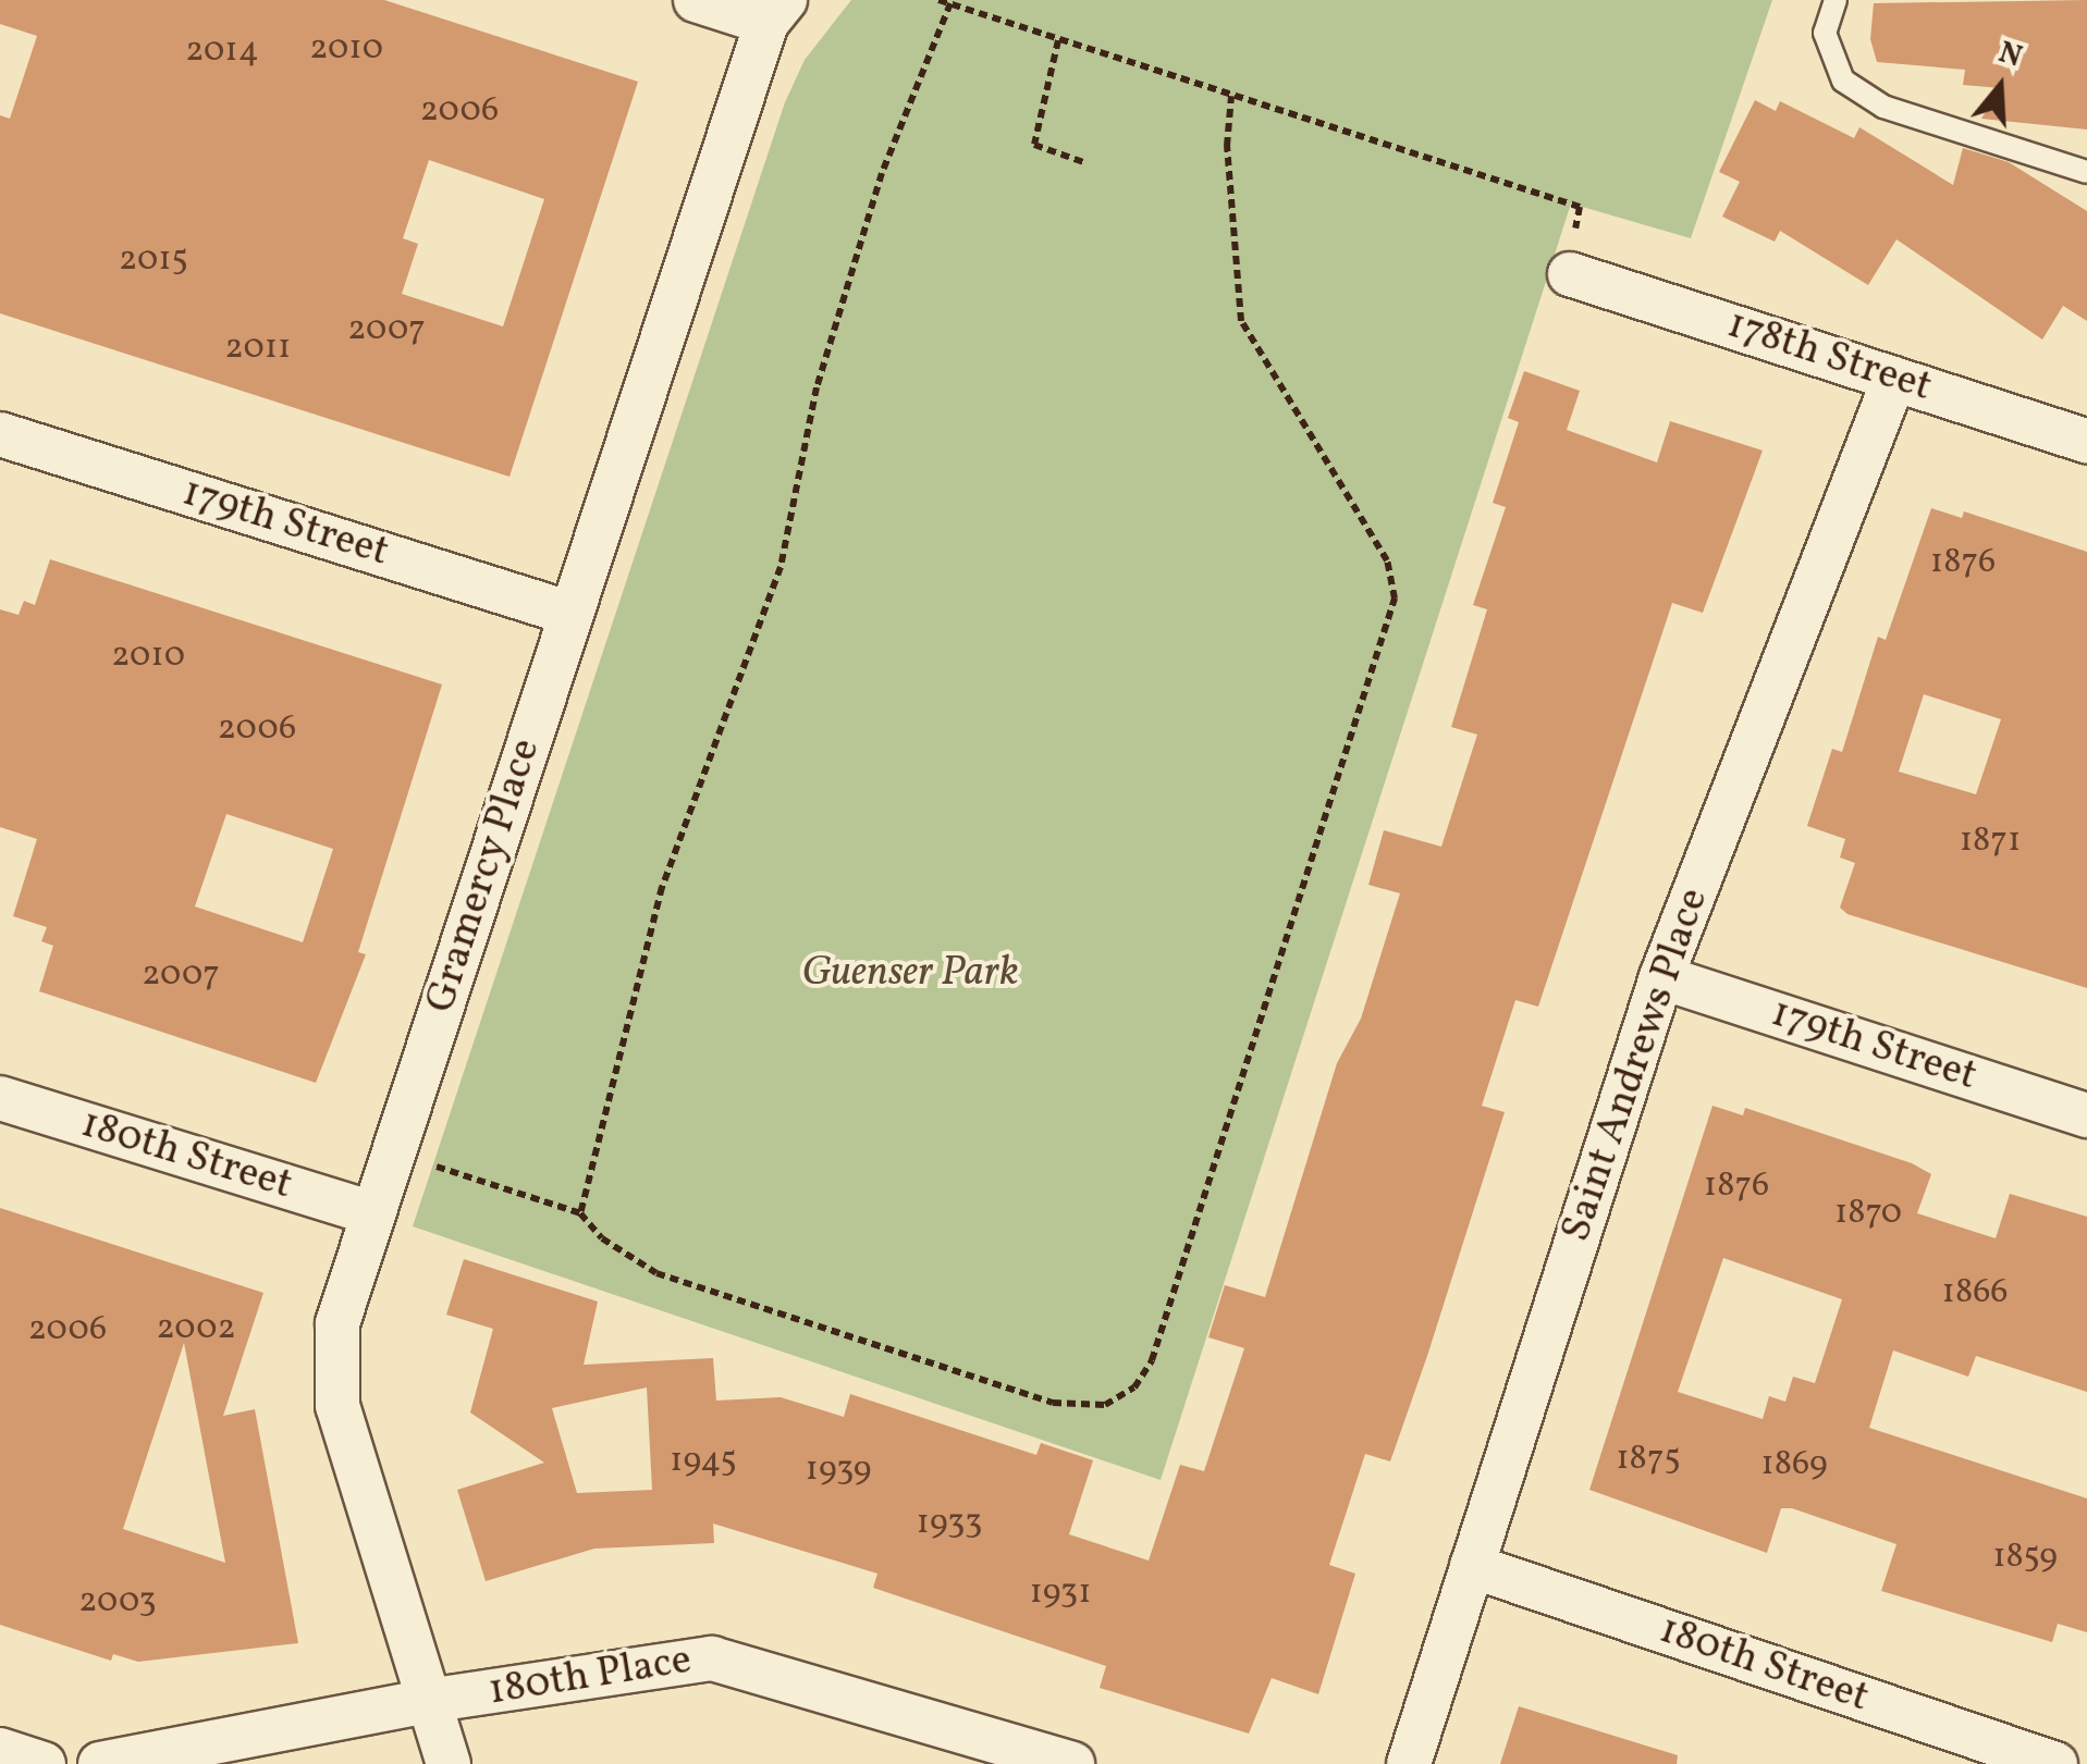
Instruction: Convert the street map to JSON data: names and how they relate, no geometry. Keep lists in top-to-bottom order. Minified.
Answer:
{"streets":{"street":["178th Street","179th Street","Gramercy Place","Saint Andrews Place","180th Street","180th Place"]},"crossings":[["178th Street","Saint Andrews Place"],["179th Street","Gramercy Place"],["179th Street","Saint Andrews Place"],["Gramercy Place","180th Street"],["Gramercy Place","180th Place"],["Saint Andrews Place","180th Street"]],"parks":["Guenser Park"],"house_numbers":["2010","2014","2006","2015","2007","2011","1876","2010","2006","1871","2007","1876","1870","1866","2002","2006","1875","1945","1869","1939","1933","1859","1931","2003"],"north":"top"}
